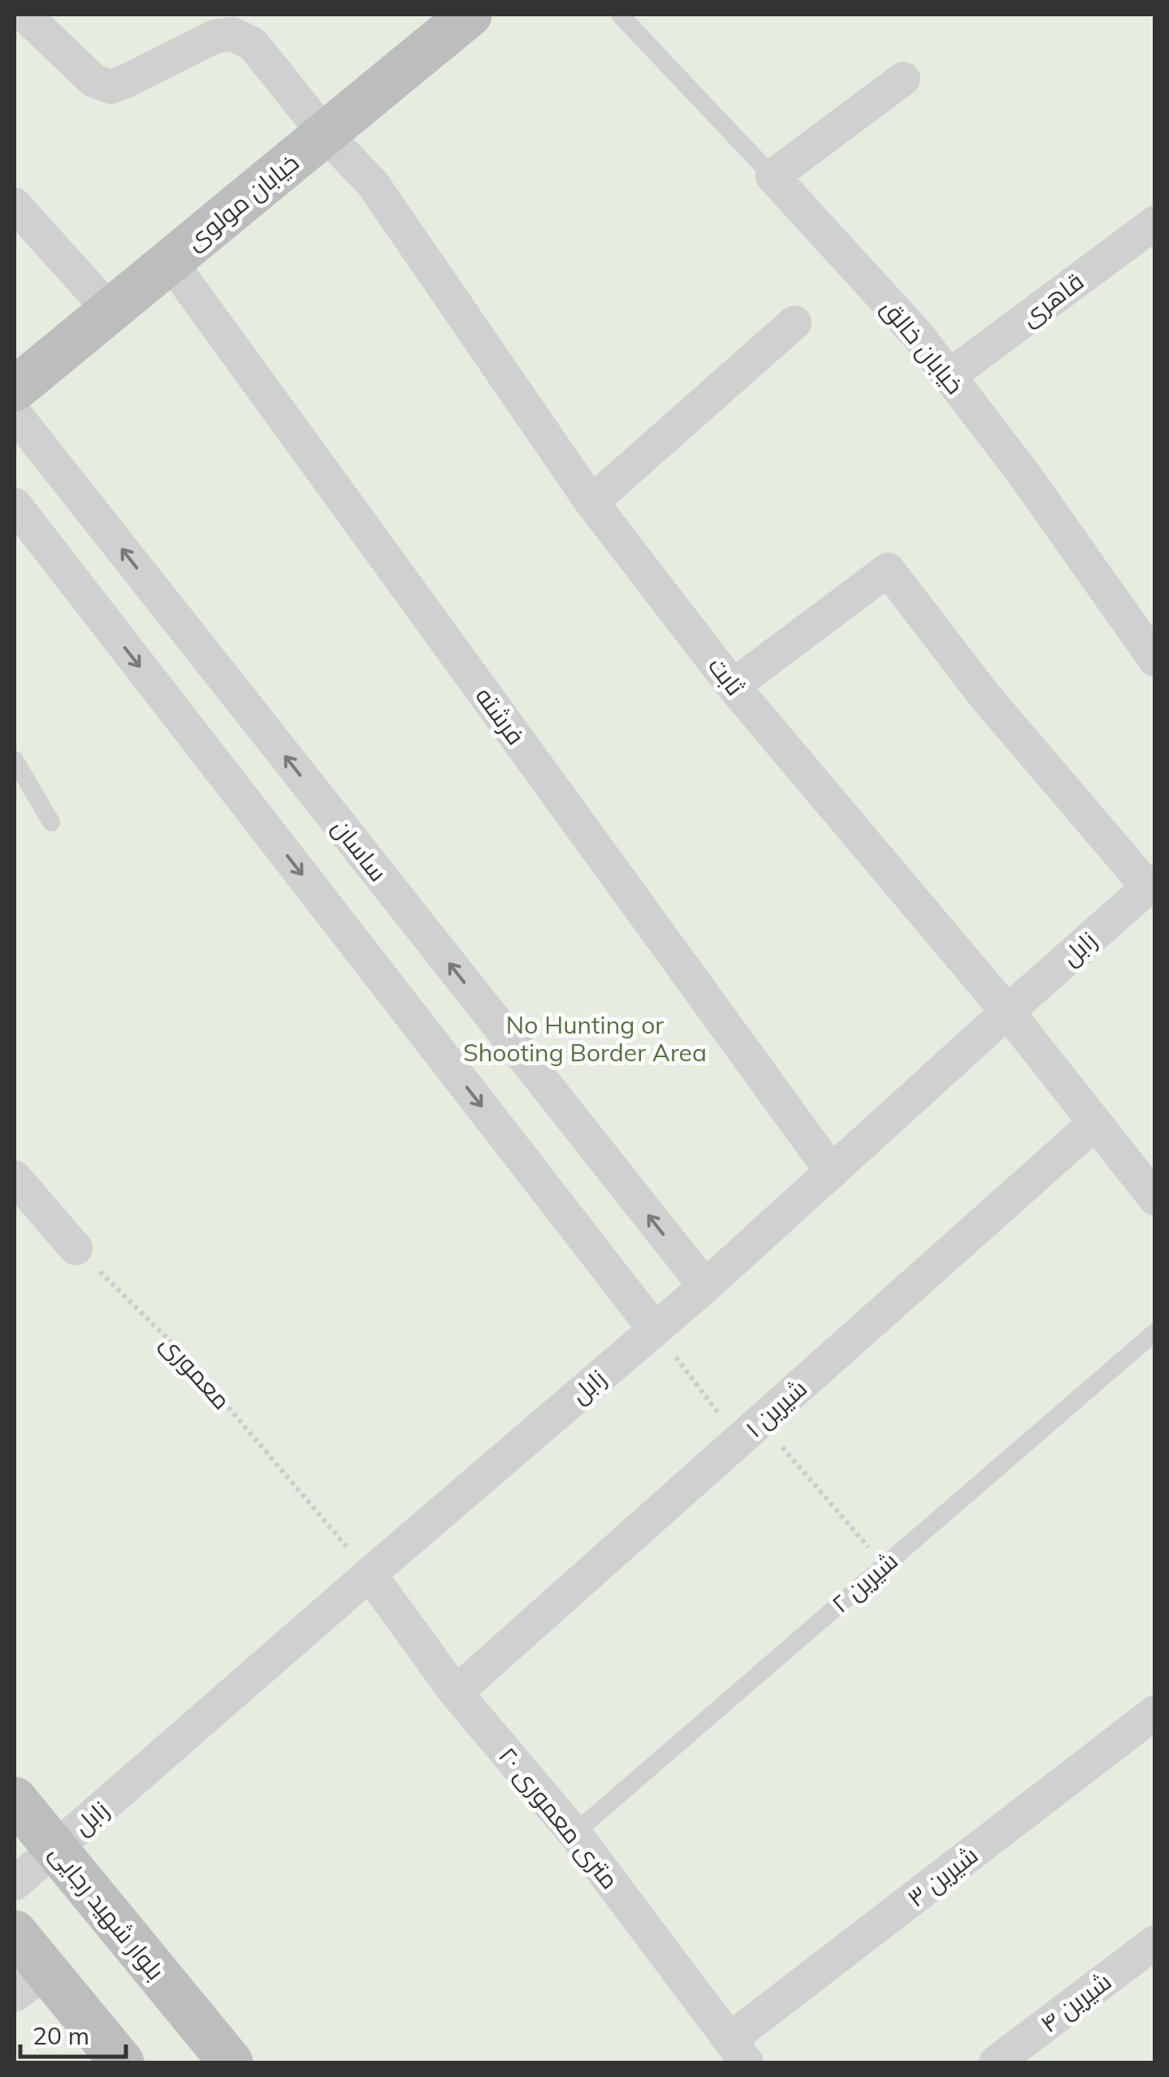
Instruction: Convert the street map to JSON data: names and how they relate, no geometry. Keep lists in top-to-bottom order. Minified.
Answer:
{"streets":{"main road":["خیابان مولوی","بلوار شهید رجایی"],"street":["قاهری","خیابان خالق","ثابت","فرشته","ساسان","زابل","شیرین ۱","۲۰ متری معموری","شیرین ۳","شیرین ۴"],"lane":["شیرین ۲"],"path":["معموری"]},"crossings":[["خیابان مولوی","ثابت"],["خیابان مولوی","فرشته"],["قاهری","خیابان خالق"],["ثابت","زابل"],["ثابت","شیرین ۱"],["فرشته","زابل"],["ساسان","زابل"],["زابل","معموری"],["زابل","۲۰ متری معموری"],["زابل","بلوار شهید رجایی"],["معموری","۲۰ متری معموری"],["شیرین ۱","۲۰ متری معموری"],["شیرین ۲","۲۰ متری معموری"],["۲۰ متری معموری","شیرین ۳"]],"parks":["No Hunting or Shooting Border Area"],"scale_bar":"20 m"}
